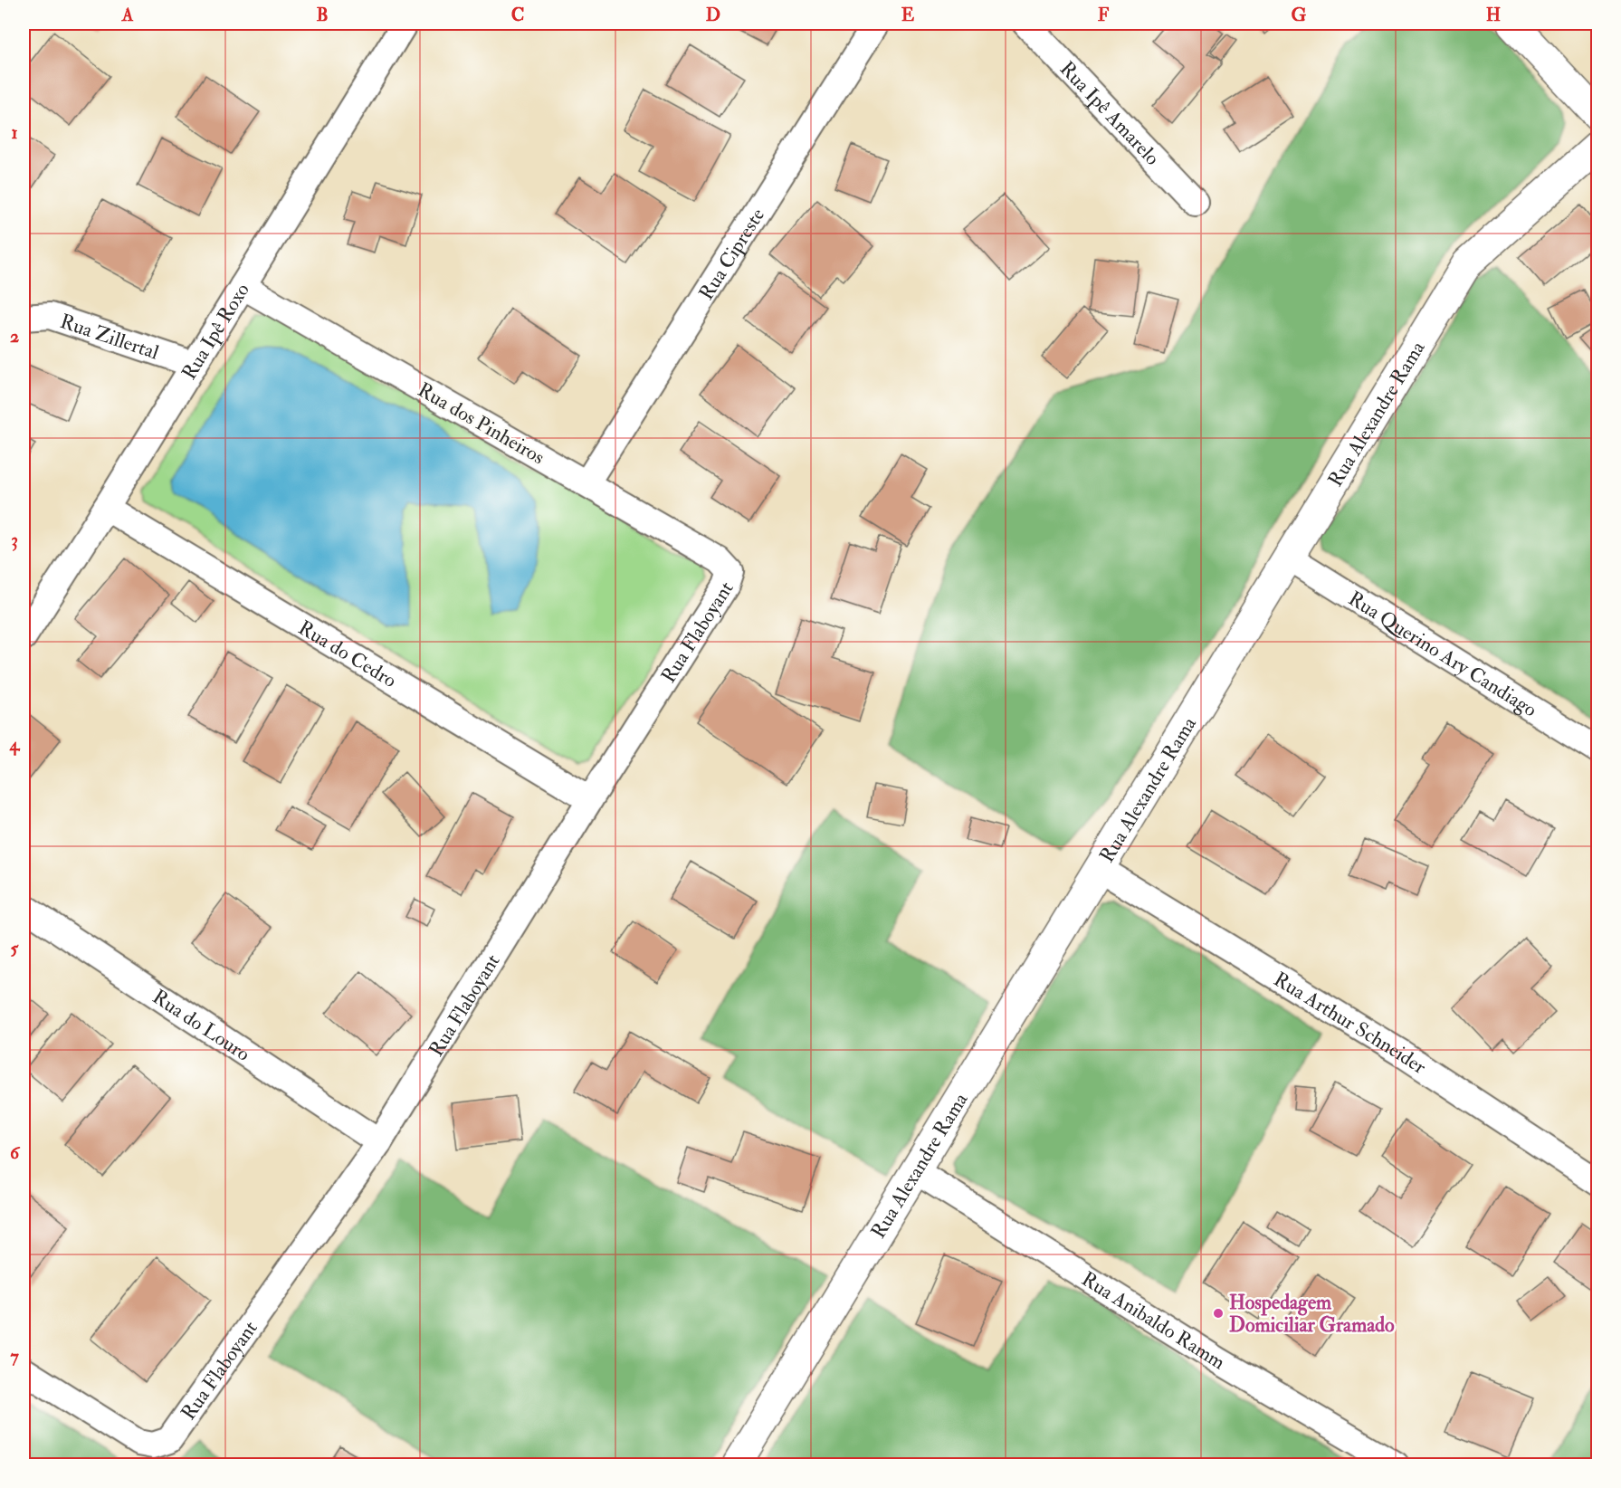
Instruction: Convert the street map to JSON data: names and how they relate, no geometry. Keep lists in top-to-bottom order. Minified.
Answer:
{"streets":{"street":["Rua Ipê Amarelo","Rua Cipreste","Rua Ipê Roxo","Rua Zillertal","Rua Alexandre Rama","Rua dos Pinheiros","Rua Flaboyant","Rua do Cedro","Rua Querino Ary Candiago","Rua Arthur Schneider","Rua do Louro","Rua Anibaldo Ramm"]},"crossings":[["Rua Cipreste","Rua dos Pinheiros"],["Rua Ipê Roxo","Rua Zillertal"],["Rua Ipê Roxo","Rua dos Pinheiros"],["Rua Ipê Roxo","Rua do Cedro"],["Rua Alexandre Rama","Rua Querino Ary Candiago"],["Rua Alexandre Rama","Rua Arthur Schneider"],["Rua Alexandre Rama","Rua Anibaldo Ramm"],["Rua dos Pinheiros","Rua Flaboyant"],["Rua Flaboyant","Rua do Cedro"],["Rua Flaboyant","Rua do Louro"]],"places":["Hospedagem Domiciliar Gramado"],"grid":{"columns":["A","B","C","D","E","F","G","H"],"rows":["1","2","3","4","5","6","7"]}}
